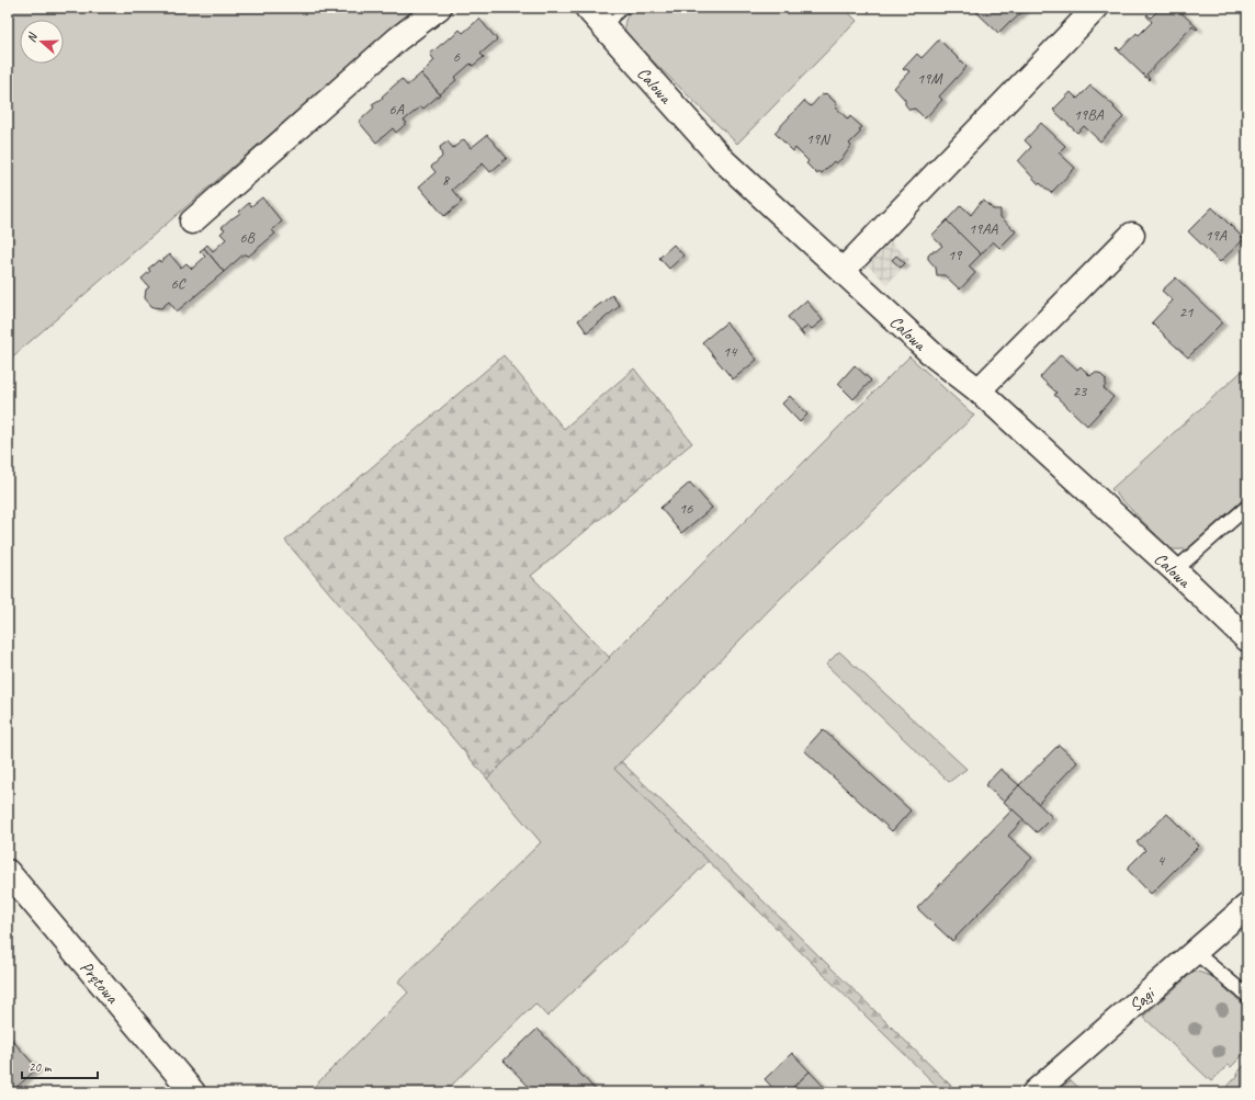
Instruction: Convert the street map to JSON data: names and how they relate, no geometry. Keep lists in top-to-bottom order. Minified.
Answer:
{"streets":{"street":["Calowa","Prętowa","Sągi"]},"house_numbers":["6","19M","6A","19BA","19N","8","19AA","19A","6B","19","6C","21","14","23","16","4"],"scale_bar":"20 m","north":"left"}
